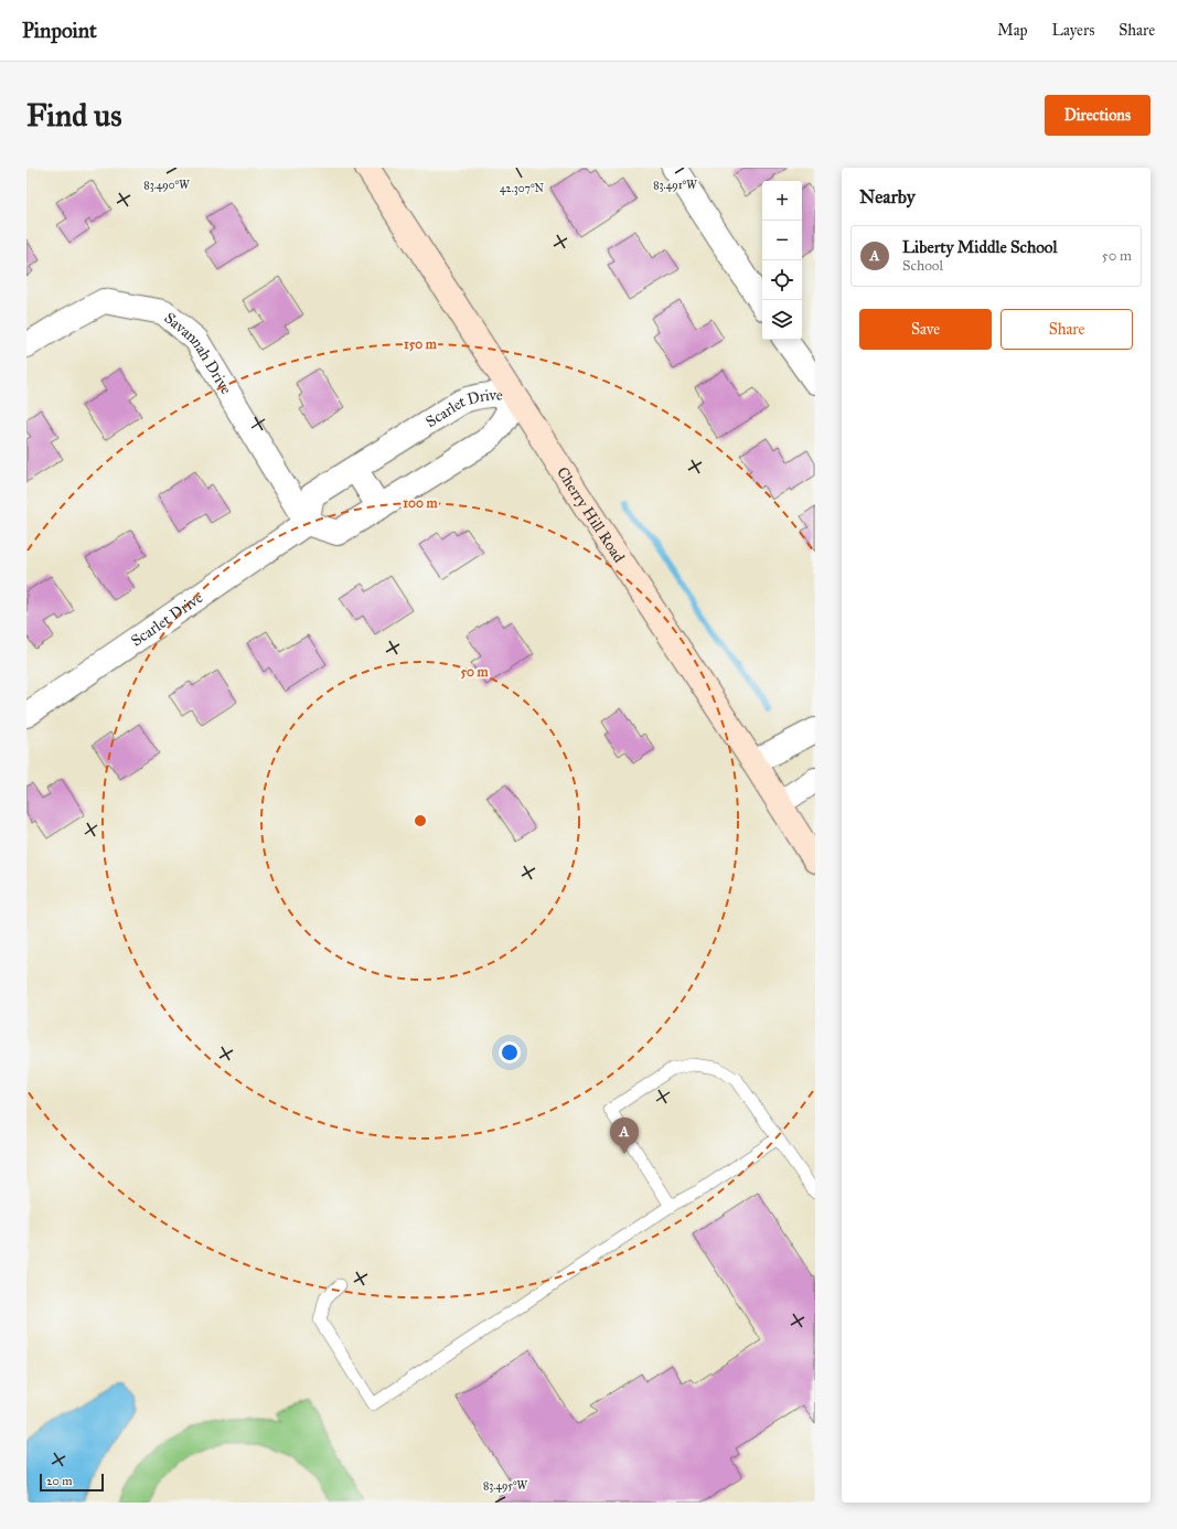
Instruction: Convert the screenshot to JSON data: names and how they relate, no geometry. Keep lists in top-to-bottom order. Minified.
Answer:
{"streets":{"main road":["Cherry Hill Road"],"street":["Savannah Drive","Scarlet Drive"]},"crossings":[["Savannah Drive","Scarlet Drive"],["Scarlet Drive","Cherry Hill Road"]],"scale_bar":"20 m","page":{"header":"Pinpoint","nav":["Map","Layers","Share"],"buttons":["Directions",["Save","Share"]],"title":"Find us","heading":"Nearby","map_buttons":["+","−"],"list":[{"mark":"A","name":"Liberty Middle School","note":"School","value":"50 m"}],"pins":"A","scale":"20 m"},"coordinates":["83.490°W","83.491°W","42.307°N","83.495°W"],"rings":["150 m","100 m","50 m"]}
